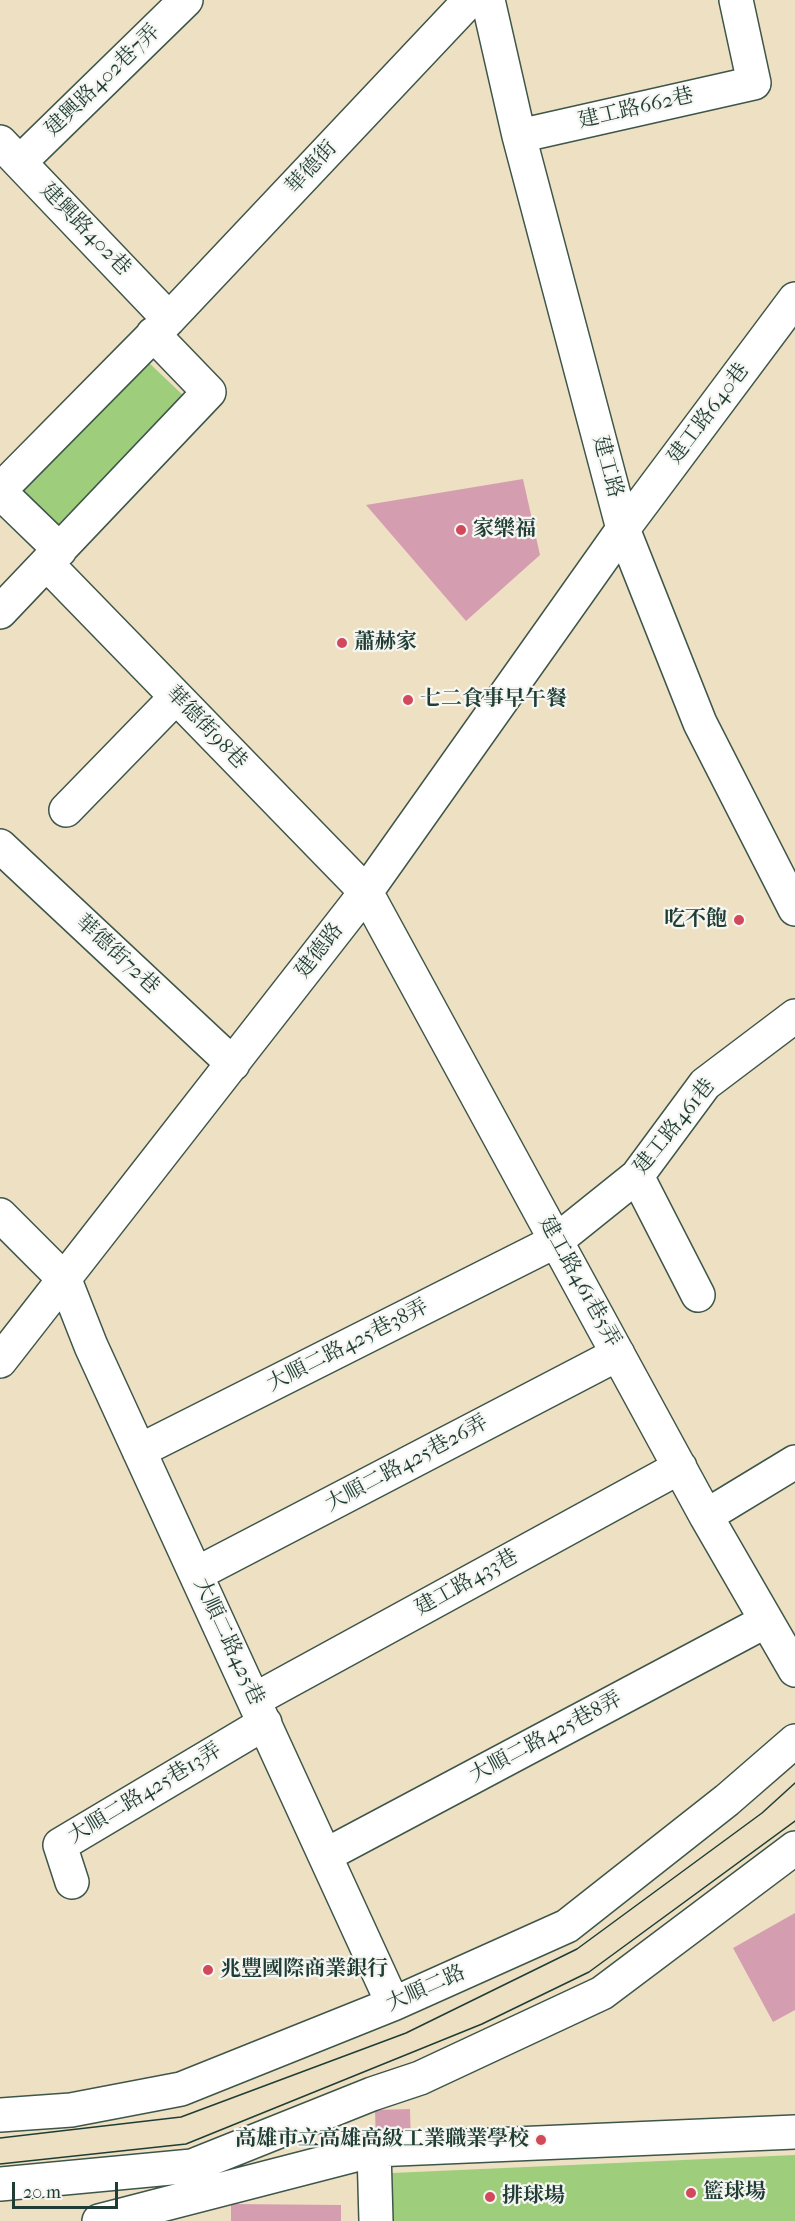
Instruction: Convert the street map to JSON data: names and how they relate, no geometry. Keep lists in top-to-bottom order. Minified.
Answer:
{"streets":{"street":["建興路402巷7弄","建工路662巷","華德街","建興路402巷","建工路640巷","建工路","華德街98巷","建德路","華德街72巷","建工路461巷","建工路461巷5弄","大順二路425巷38弄","大順二路425巷26弄","建工路433巷","大順二路425巷","大順二路425巷8弄","大順二路425巷13弄","大順二路"]},"crossings":[["建興路402巷7弄","建興路402巷"],["建工路662巷","建工路"],["華德街","建興路402巷"],["華德街","華德街98巷"],["建工路640巷","建工路"],["建工路640巷","建德路"],["建工路","建德路"],["華德街98巷","建德路"],["華德街98巷","建工路461巷5弄"],["建德路","華德街72巷"],["建德路","建工路461巷5弄"],["建德路","大順二路425巷"],["建工路461巷","建工路461巷5弄"],["建工路461巷","大順二路425巷38弄"],["建工路461巷5弄","大順二路425巷38弄"],["建工路461巷5弄","大順二路425巷26弄"],["建工路461巷5弄","建工路433巷"],["建工路461巷5弄","大順二路425巷8弄"],["大順二路425巷38弄","大順二路425巷"],["大順二路425巷26弄","大順二路425巷"],["建工路433巷","大順二路425巷"],["建工路433巷","大順二路425巷13弄"],["大順二路425巷","大順二路425巷8弄"],["大順二路425巷","大順二路425巷13弄"],["大順二路425巷","大順二路"]],"places":["家樂福","蕭赫家","七二食事早午餐","吃不飽","兆豐國際商業銀行","高雄市立高雄高級工業職業學校","籃球場","排球場"],"scale_bar":"20 m"}
